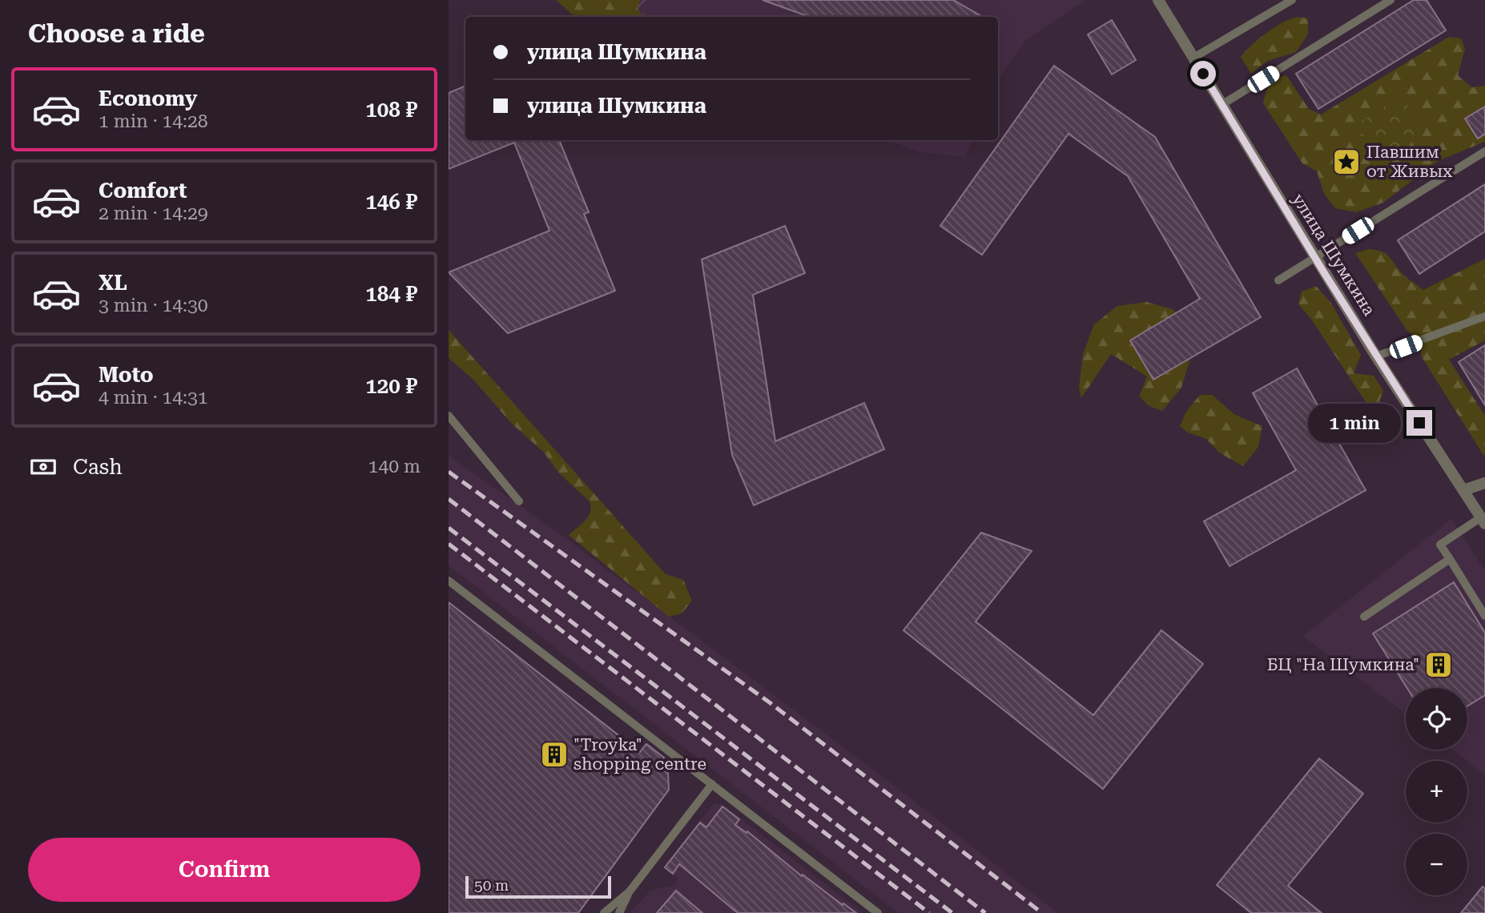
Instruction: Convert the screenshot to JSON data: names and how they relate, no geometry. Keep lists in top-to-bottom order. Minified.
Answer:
{"streets":{"street":["улица Шумкина"]},"places":{"place":["Павшим от Живых"],"building":["БЦ \"На Шумкина\"","\"Troyka\" shopping centre"]},"scale_bar":"50 m","page":{"heading":"Choose a ride","banner":["улица Шумкина","улица Шумкина"],"list":[{"name":"Economy","note":"1 min · 14:28","value":"108 ₽"},{"name":"Comfort","note":"2 min · 14:29","value":"146 ₽"},{"name":"XL","note":"3 min · 14:30","value":"184 ₽"},{"name":"Moto","note":"4 min · 14:31","value":"120 ₽"}],"bubble":"1 min","pay":["Cash","140 m"],"map_buttons":["+","−"],"buttons":"Confirm","scale":"50 m"}}
